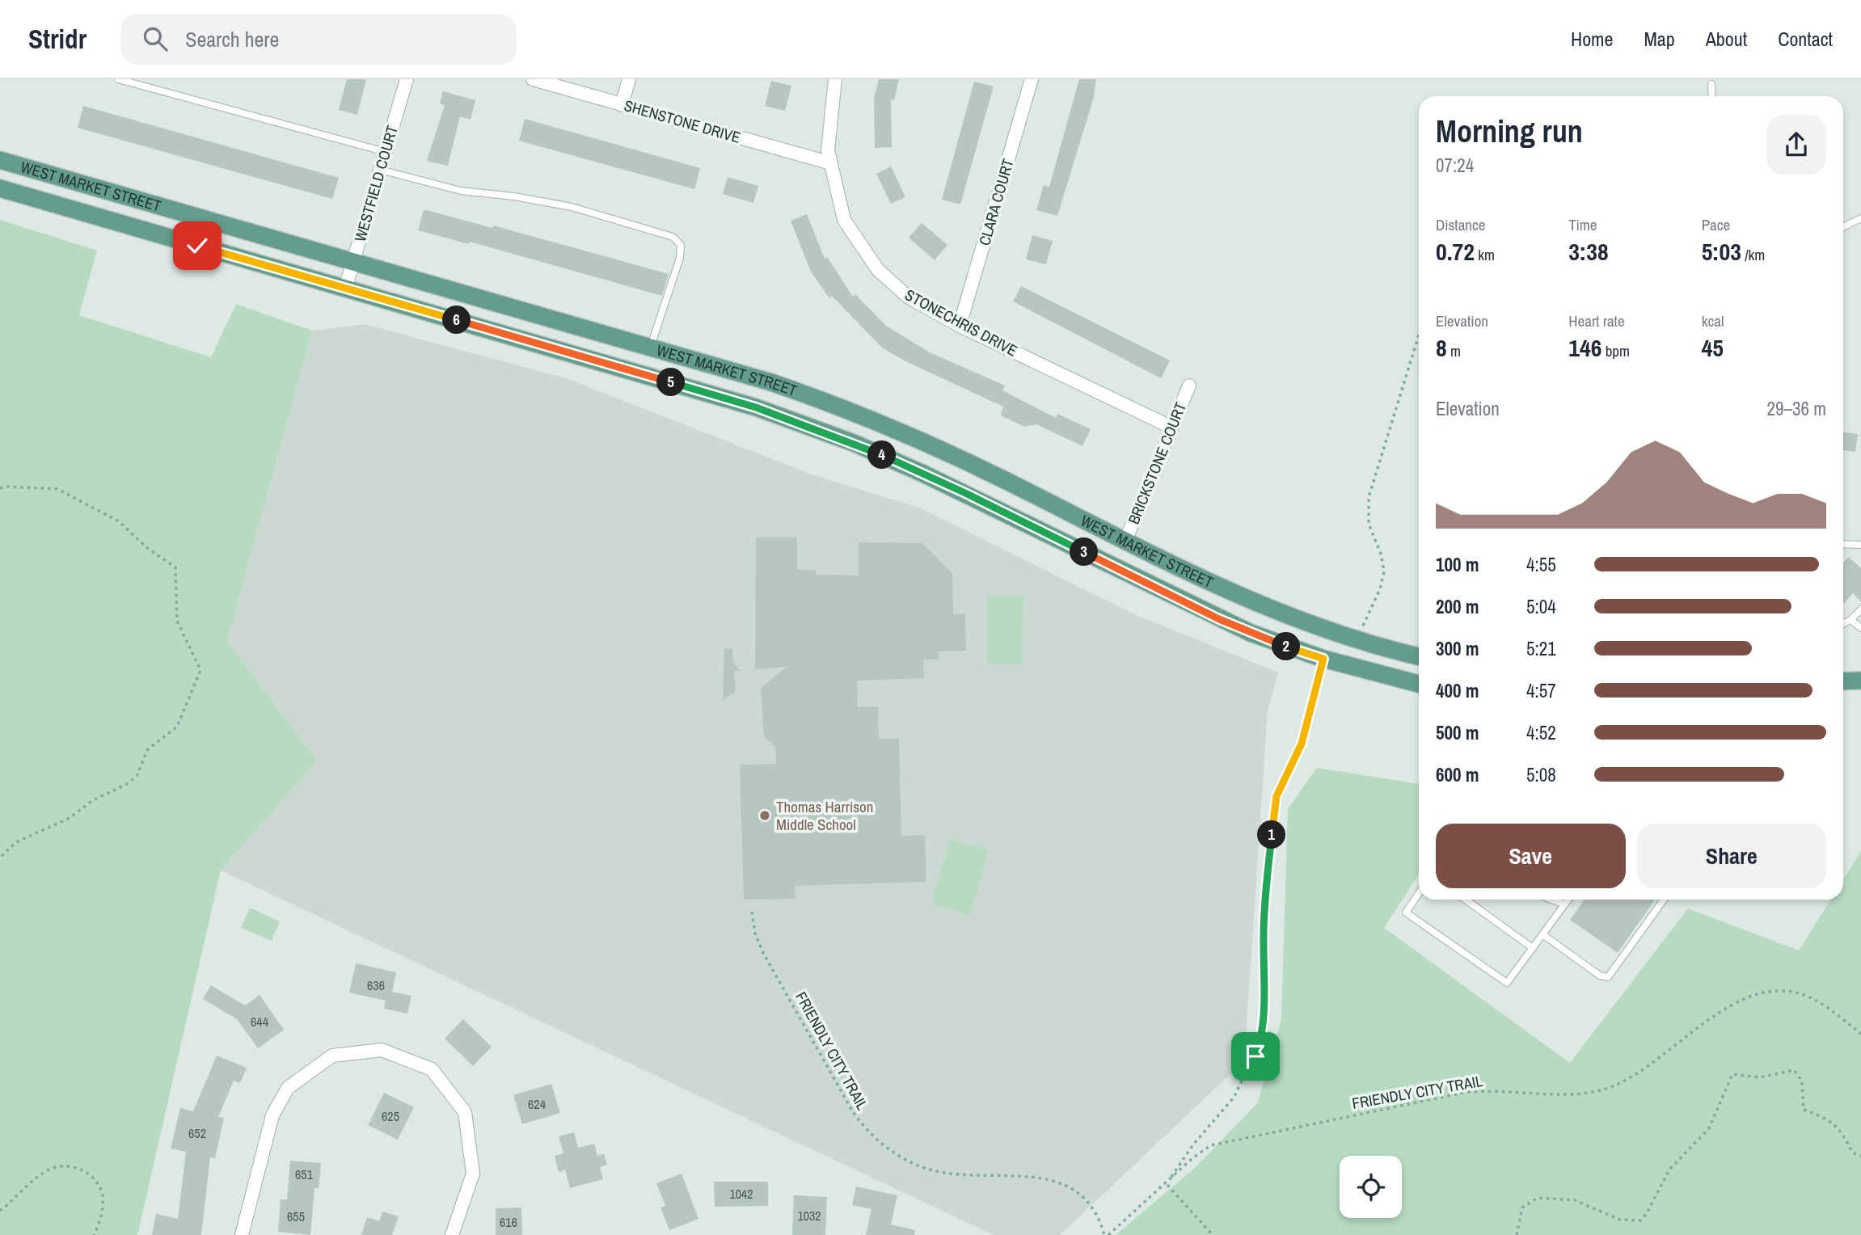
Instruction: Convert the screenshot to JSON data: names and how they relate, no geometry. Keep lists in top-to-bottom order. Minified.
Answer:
{"streets":{"main road":["WEST MARKET STREET"],"street":["SHENSTONE DRIVE","WESTFIELD COURT","CLARA COURT","STONECHRIS DRIVE","BRICKSTONE COURT"],"path":["FRIENDLY CITY TRAIL"]},"crossings":[["SHENSTONE DRIVE","STONECHRIS DRIVE"],["WESTFIELD COURT","WEST MARKET STREET"],["WEST MARKET STREET","BRICKSTONE COURT"],["CLARA COURT","STONECHRIS DRIVE"],["STONECHRIS DRIVE","BRICKSTONE COURT"]],"places":["Thomas Harrison Middle School"],"house_numbers":["636","644","624","625","652","651","1042","1032","655","616"],"page":{"header":"Stridr","search":"Search here","nav":["Home","Map","About","Contact"],"heading":["Morning run","07:24"],"stats":[["Distance","0.72 km"],["Time","3:38"],["Pace","5:03 /km"],["Elevation","8 m"],["Heart rate","146 bpm"],["kcal","45"]],"pins":["6","5","4","3","2","1"],"chart":["Elevation","29–36 m"],"list":[{"name":"100 m","note":"4:55"},{"name":"200 m","note":"5:04"},{"name":"300 m","note":"5:21"},{"name":"400 m","note":"4:57"},{"name":"500 m","note":"4:52"},{"name":"600 m","note":"5:08"}],"buttons":["Save","Share"]}}
